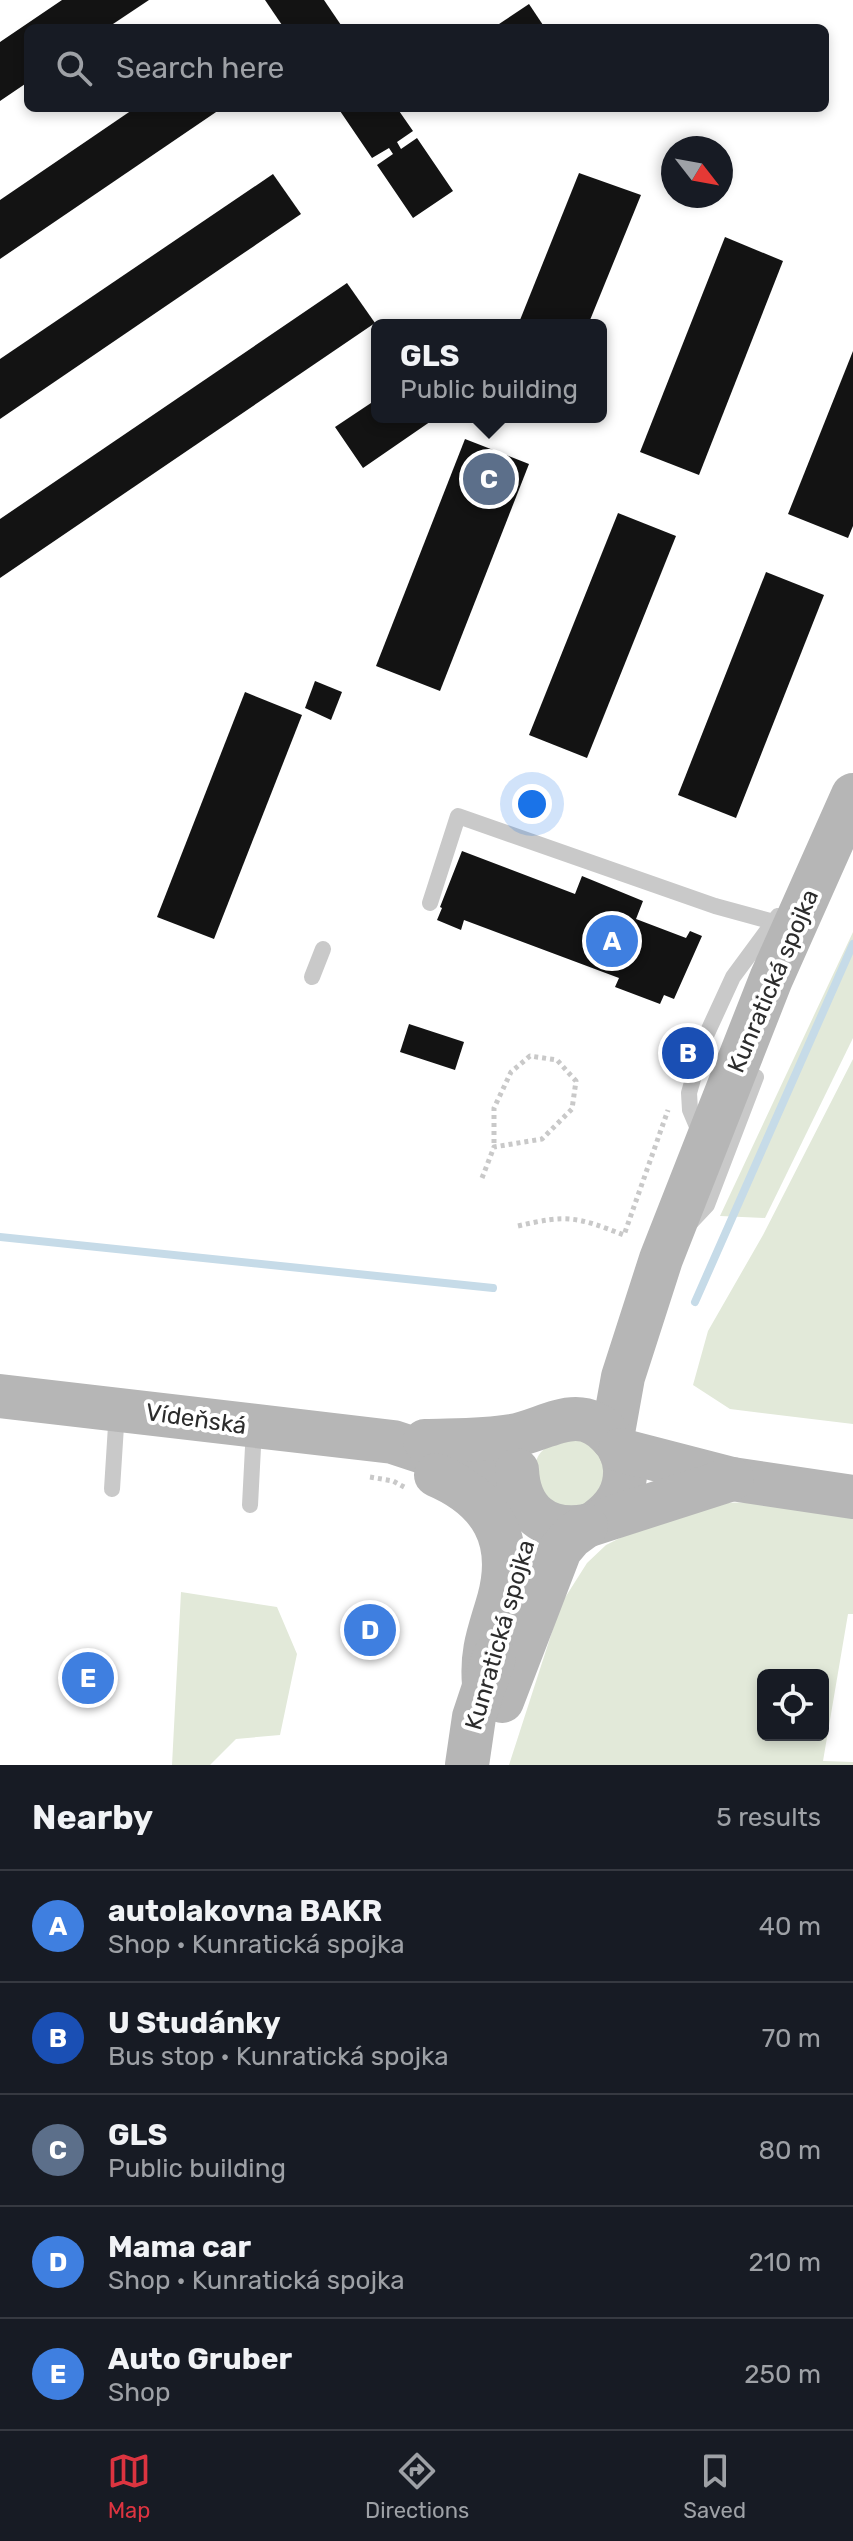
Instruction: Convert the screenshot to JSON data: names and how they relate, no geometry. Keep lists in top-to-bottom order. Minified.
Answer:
{"streets":{"main road":["Kunratická spojka","Vídeňská"]},"crossings":[["Kunratická spojka","Vídeňská"]],"north":"bottom right","page":{"search":"Search here","popup":["GLS","Public building"],"pins":["C","A","B","D","E"],"heading":["Nearby","5 results"],"list":[{"mark":"A","name":"autolakovna BAKR","note":"Shop · Kunratická spojka","value":"40 m"},{"mark":"B","name":"U Studánky","note":"Bus stop · Kunratická spojka","value":"70 m"},{"mark":"C","name":"GLS","note":"Public building","value":"80 m"},{"mark":"D","name":"Mama car","note":"Shop · Kunratická spojka","value":"210 m"},{"mark":"E","name":"Auto Gruber","note":"Shop","value":"250 m"}],"nav":["Map","Directions","Saved"]}}
